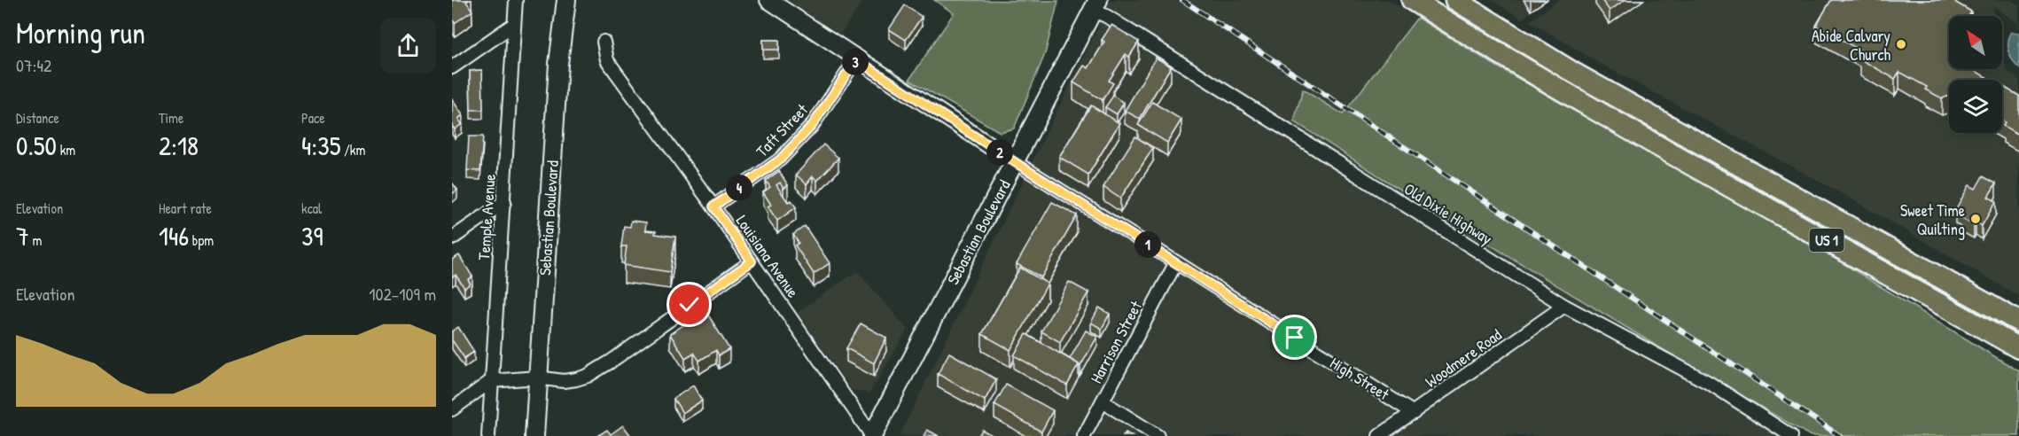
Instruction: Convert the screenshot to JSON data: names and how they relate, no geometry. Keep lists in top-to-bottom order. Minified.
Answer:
{"streets":{"main road":["Sebastian Boulevard","US 1"],"street":["Taft Street","Old Dixie Highway","Temple Avenue","Louisiana Avenue","Harrison Street","Woodmere Road","High Street"]},"crossings":[["Taft Street","Louisiana Avenue"],["Taft Street","High Street"],["Old Dixie Highway","Sebastian Boulevard"],["Old Dixie Highway","Woodmere Road"],["Sebastian Boulevard","Louisiana Avenue"],["Sebastian Boulevard","High Street"],["Harrison Street","High Street"],["Woodmere Road","High Street"]],"places":["Abide Calvary Church","Sweet Time Quilting"],"north":"top left","page":{"heading":["Morning run","07:42"],"pins":["3","2","4","1"],"stats":[["Distance","0.50 km"],["Time","2:18"],["Pace","4:35 /km"],["Elevation","7 m"],["Heart rate","146 bpm"],["kcal","39"]],"chart":["Elevation","102–109 m"]}}
